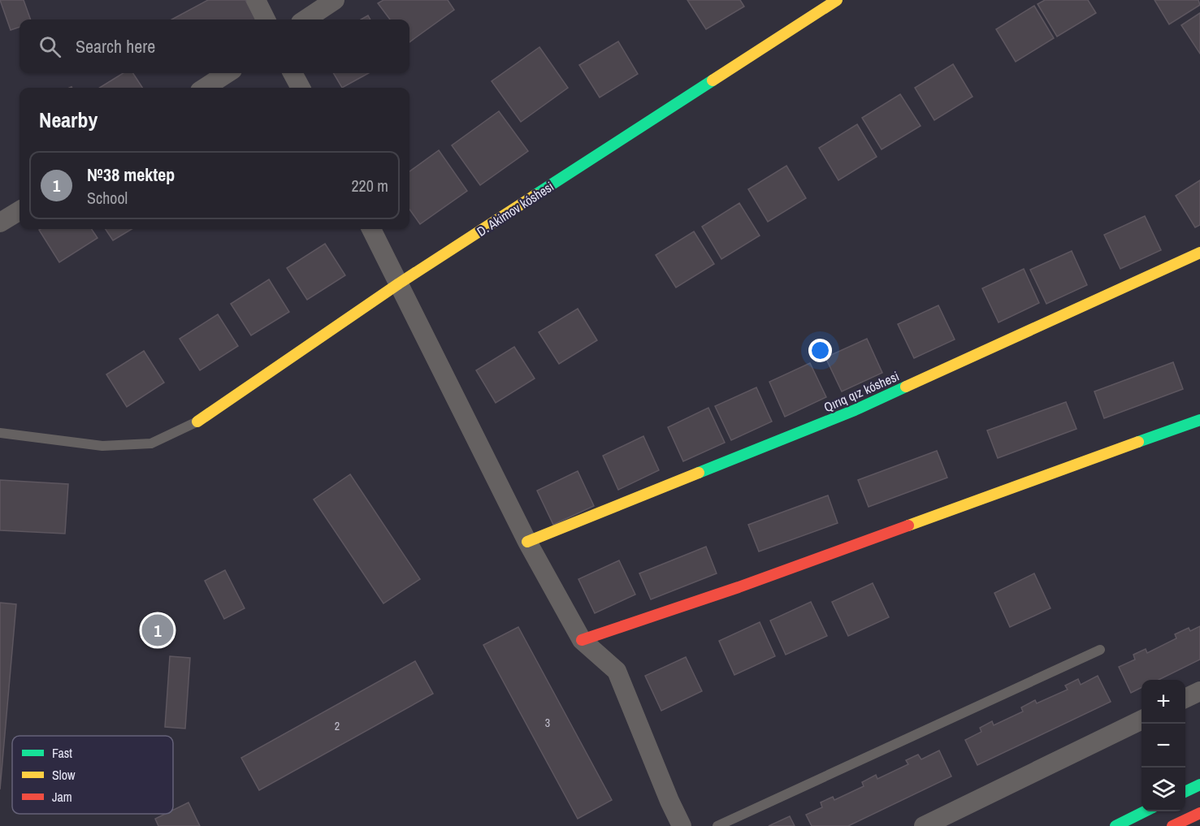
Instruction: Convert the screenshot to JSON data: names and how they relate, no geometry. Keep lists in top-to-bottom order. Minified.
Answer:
{"streets":{"street":["D. Akimov kóshesi","Qırıq qız kóshesi"]},"house_numbers":["3","2"],"legend":["Fast","Slow","Jam"],"page":{"search":"Search here","heading":"Nearby","list":[{"mark":"1","name":"№38 mektep","note":"School","value":"220 m"}],"pins":"1","map_buttons":["+","−"]}}
